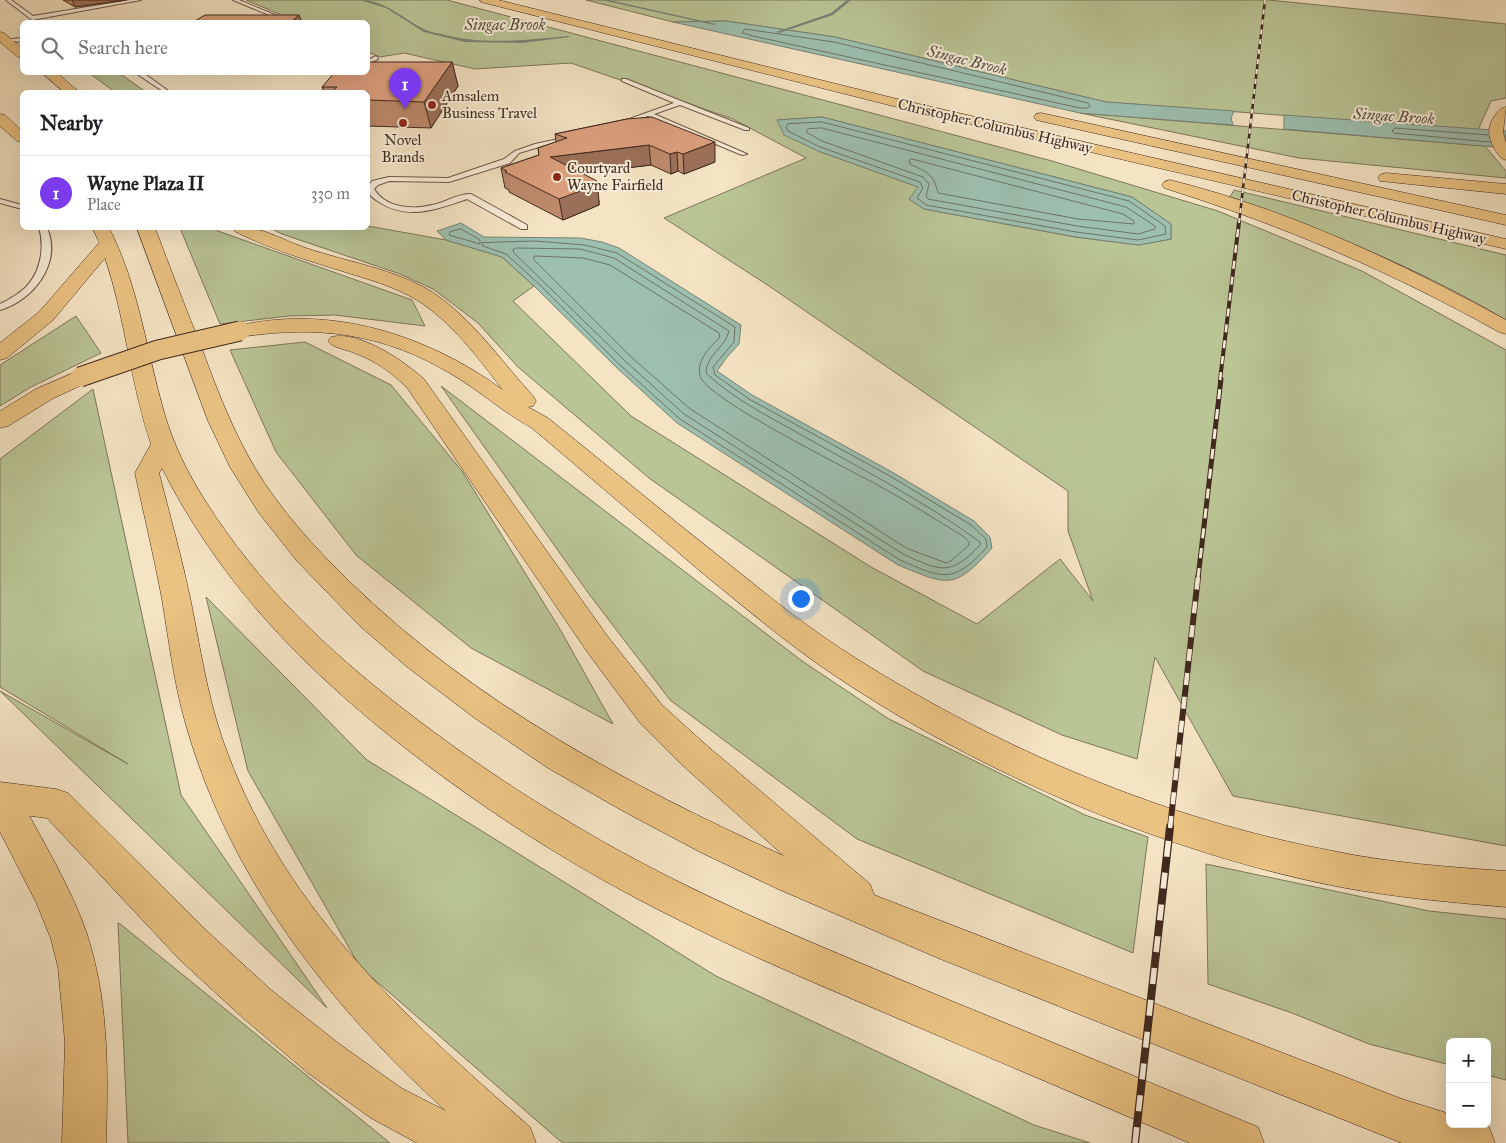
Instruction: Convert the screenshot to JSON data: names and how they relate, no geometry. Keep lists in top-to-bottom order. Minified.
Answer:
{"streets":{"main road":["Christopher Columbus Highway"]},"water":["Singac Brook"],"places":["Amsalem Business Travel","Novel Brands","Courtyard Wayne Fairfield"],"page":{"search":"Search here","pins":"1","heading":"Nearby","list":[{"mark":"1","name":"Wayne Plaza II","note":"Place","value":"330 m"}],"map_buttons":["+","−"]}}
